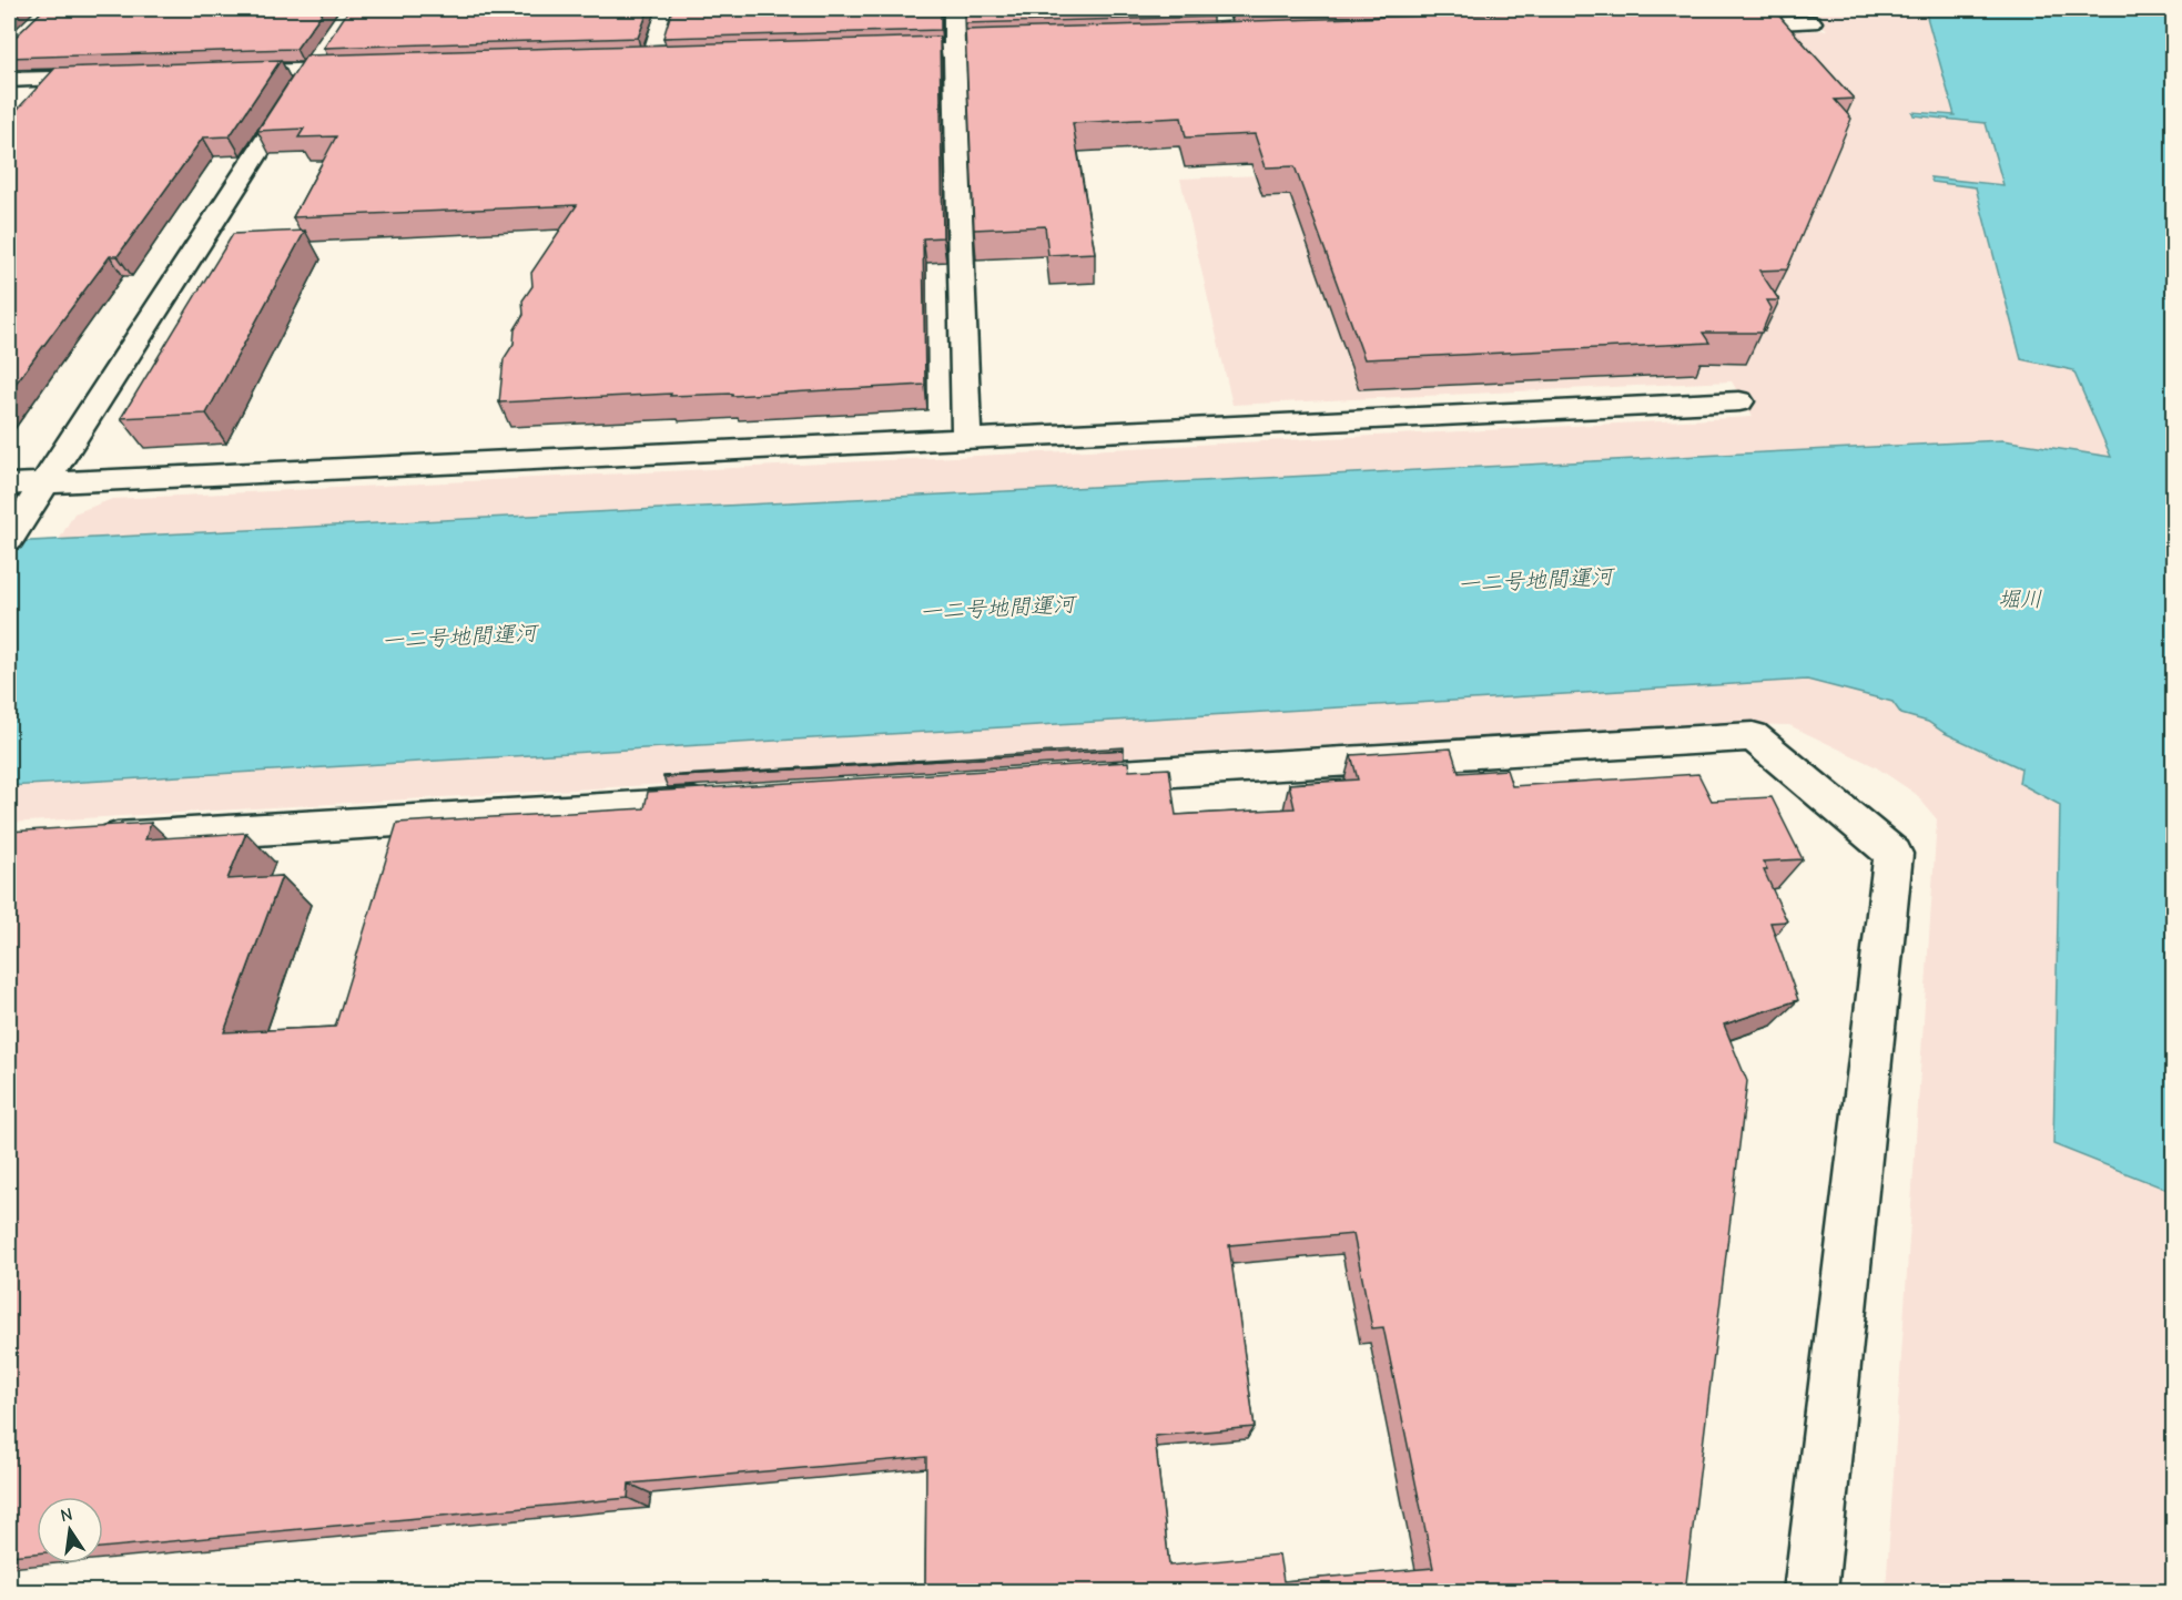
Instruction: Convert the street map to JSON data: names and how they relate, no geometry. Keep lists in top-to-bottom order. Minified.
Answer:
{"water":["一二号地間運河","堀川"],"north":"top"}
